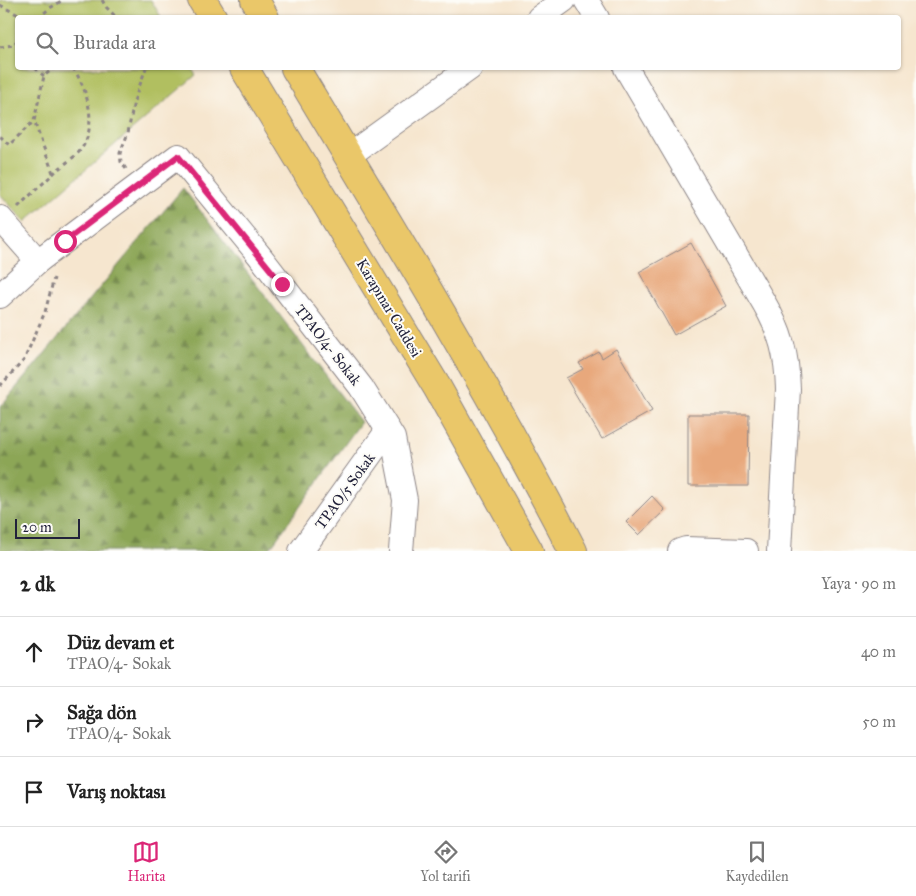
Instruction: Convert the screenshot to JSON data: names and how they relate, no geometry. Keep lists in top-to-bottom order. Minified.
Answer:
{"streets":{"main road":["Karapınar Caddesi"],"street":["TPAO/4- Sokak","TPAO/5 Sokak"]},"crossings":[["TPAO/4- Sokak","TPAO/5 Sokak"]],"scale_bar":"20 m","page":{"search":"Burada ara","scale":"20 m","heading":["2 dk","Yaya · 90 m"],"list":[["Düz devam et","TPAO/4- Sokak","40 m"],["Sağa dön","TPAO/4- Sokak","50 m"],"Varış noktası"],"nav":["Harita","Yol tarifi","Kaydedilen"]}}
